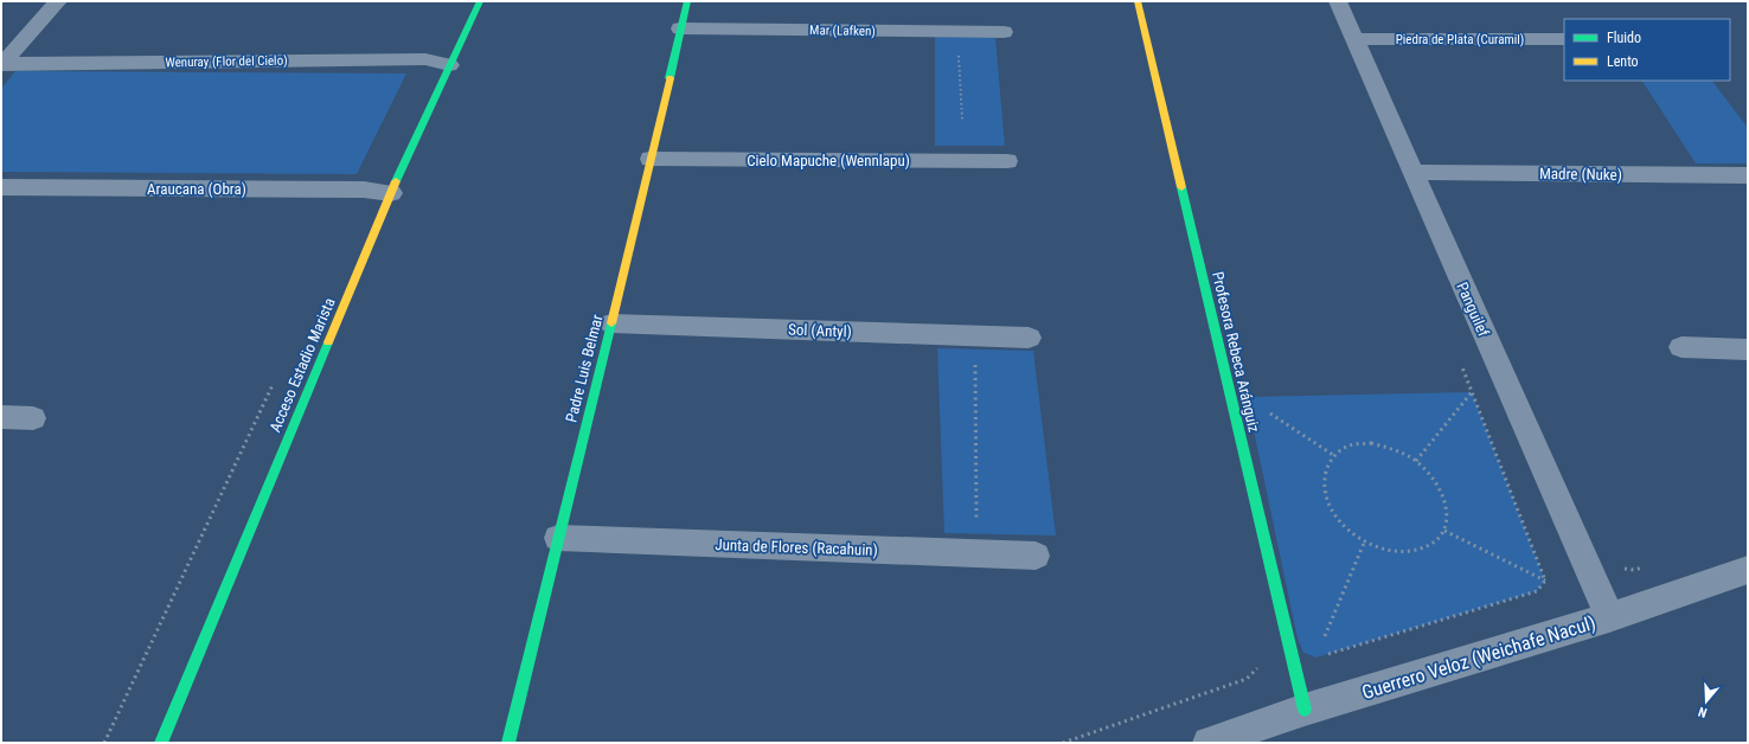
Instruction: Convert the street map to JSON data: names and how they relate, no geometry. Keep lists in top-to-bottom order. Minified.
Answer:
{"streets":{"street":["Mar (Lafken)","Piedra de Plata (Curamil)","Wenuray (Flor del Cielo)","Cielo Mapuche (Wennlapu)","Madre (Nuke)","Araucana (Obra)","Panguilef","Sol (Antyl)","Profesora Rebeca Aránguiz","Acceso Estadio Marista","Padre Luis Belmar","Junta de Flores (Racahuin)","Guerrero Veloz (Weichafe Nacul)"]},"crossings":[["Mar (Lafken)","Padre Luis Belmar"],["Piedra de Plata (Curamil)","Panguilef"],["Wenuray (Flor del Cielo)","Acceso Estadio Marista"],["Cielo Mapuche (Wennlapu)","Padre Luis Belmar"],["Madre (Nuke)","Panguilef"],["Araucana (Obra)","Acceso Estadio Marista"],["Panguilef","Guerrero Veloz (Weichafe Nacul)"],["Sol (Antyl)","Padre Luis Belmar"],["Profesora Rebeca Aránguiz","Guerrero Veloz (Weichafe Nacul)"],["Padre Luis Belmar","Junta de Flores (Racahuin)"]],"legend":["Fluido","Lento"],"north":"bottom"}
